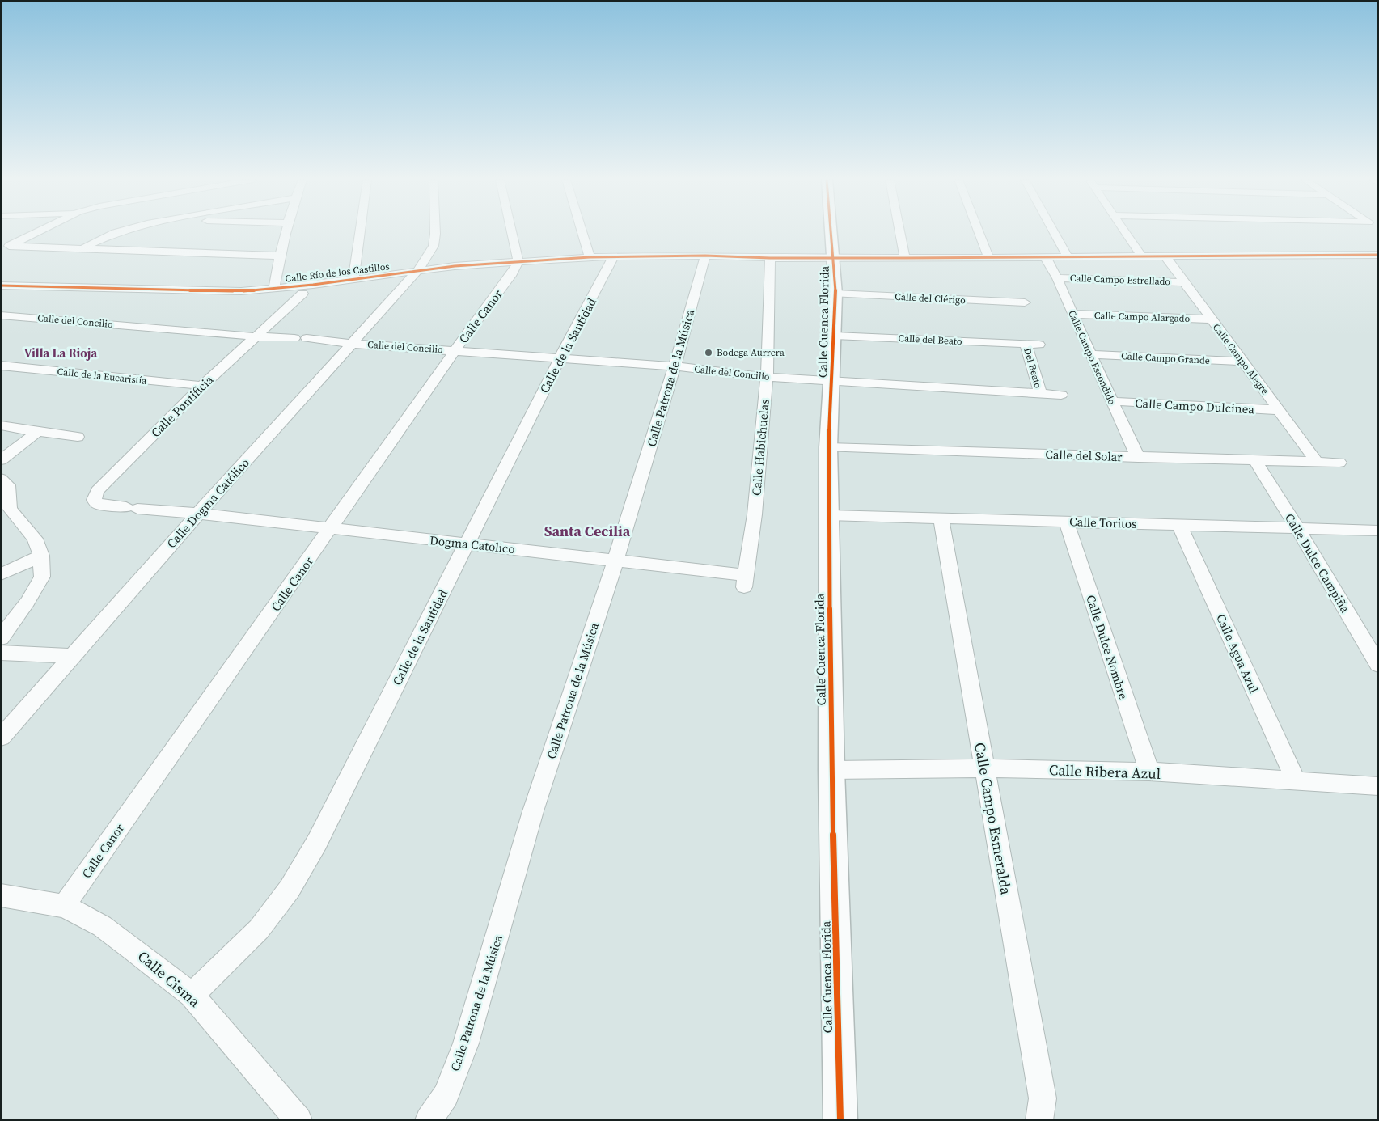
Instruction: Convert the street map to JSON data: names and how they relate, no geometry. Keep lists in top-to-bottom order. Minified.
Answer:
{"streets":{"street":["Calle Río de los Castillos","Calle Campo Estrellado","Calle del Clérigo","Calle Canor","Calle Campo Alargado","Calle del Concilio","Calle Cuenca Florida","Calle del Beato","Calle de la Santidad","Calle Campo Escondido","Calle Campo Grande","Calle Campo Alegre","Del Beato","Calle de la Eucaristía","Calle Patrona de la Música","Calle Pontificia","Calle Campo Dulcinea","Calle Habichuelas","Calle del Solar","Calle Dogma Católico","Calle Toritos","Dogma Catolico","Calle Dulce Campiña","Calle Dulce Nombre","Calle Agua Azul","Calle Ribera Azul","Calle Campo Esmeralda","Calle Cisma"]},"crossings":[["Calle Río de los Castillos","Calle Canor"],["Calle Río de los Castillos","Calle Cuenca Florida"],["Calle Río de los Castillos","Calle de la Santidad"],["Calle Río de los Castillos","Calle Campo Escondido"],["Calle Río de los Castillos","Calle Campo Alegre"],["Calle Río de los Castillos","Calle Patrona de la Música"],["Calle Río de los Castillos","Calle Habichuelas"],["Calle Río de los Castillos","Calle Dogma Católico"],["Calle Campo Estrellado","Calle Campo Escondido"],["Calle Campo Estrellado","Calle Campo Alegre"],["Calle del Clérigo","Calle Cuenca Florida"],["Calle Canor","Calle del Concilio"],["Calle Canor","Dogma Catolico"],["Calle Canor","Calle Cisma"],["Calle Campo Alargado","Calle Campo Escondido"],["Calle Campo Alargado","Calle Campo Alegre"],["Calle del Concilio","Calle Cuenca Florida"],["Calle del Concilio","Calle de la Santidad"],["Calle del Concilio","Del Beato"],["Calle del Concilio","Calle Patrona de la Música"],["Calle del Concilio","Calle Pontificia"],["Calle del Concilio","Calle Habichuelas"],["Calle del Concilio","Calle Dogma Católico"],["Calle Cuenca Florida","Calle del Beato"],["Calle Cuenca Florida","Calle del Solar"],["Calle Cuenca Florida","Calle Toritos"],["Calle Cuenca Florida","Calle Ribera Azul"],["Calle del Beato","Del Beato"],["Calle de la Santidad","Dogma Catolico"],["Calle de la Santidad","Calle Cisma"],["Calle Campo Escondido","Calle Campo Grande"],["Calle Campo Escondido","Calle Campo Dulcinea"],["Calle Campo Escondido","Calle del Solar"],["Calle Campo Grande","Calle Campo Alegre"],["Calle Campo Alegre","Calle Campo Dulcinea"],["Calle Campo Alegre","Calle del Solar"],["Calle de la Eucaristía","Calle Pontificia"],["Calle Patrona de la Música","Dogma Catolico"],["Calle Pontificia","Calle Dogma Católico"],["Calle Pontificia","Dogma Catolico"],["Calle Habichuelas","Dogma Catolico"],["Calle del Solar","Calle Dulce Campiña"],["Calle Dogma Católico","Dogma Catolico"],["Calle Toritos","Calle Dulce Campiña"],["Calle Toritos","Calle Dulce Nombre"],["Calle Toritos","Calle Agua Azul"],["Calle Toritos","Calle Campo Esmeralda"],["Calle Dulce Nombre","Calle Ribera Azul"],["Calle Agua Azul","Calle Ribera Azul"],["Calle Ribera Azul","Calle Campo Esmeralda"]],"districts":["Villa La Rioja","Santa Cecilia"],"places":["Bodega Aurrera"]}
